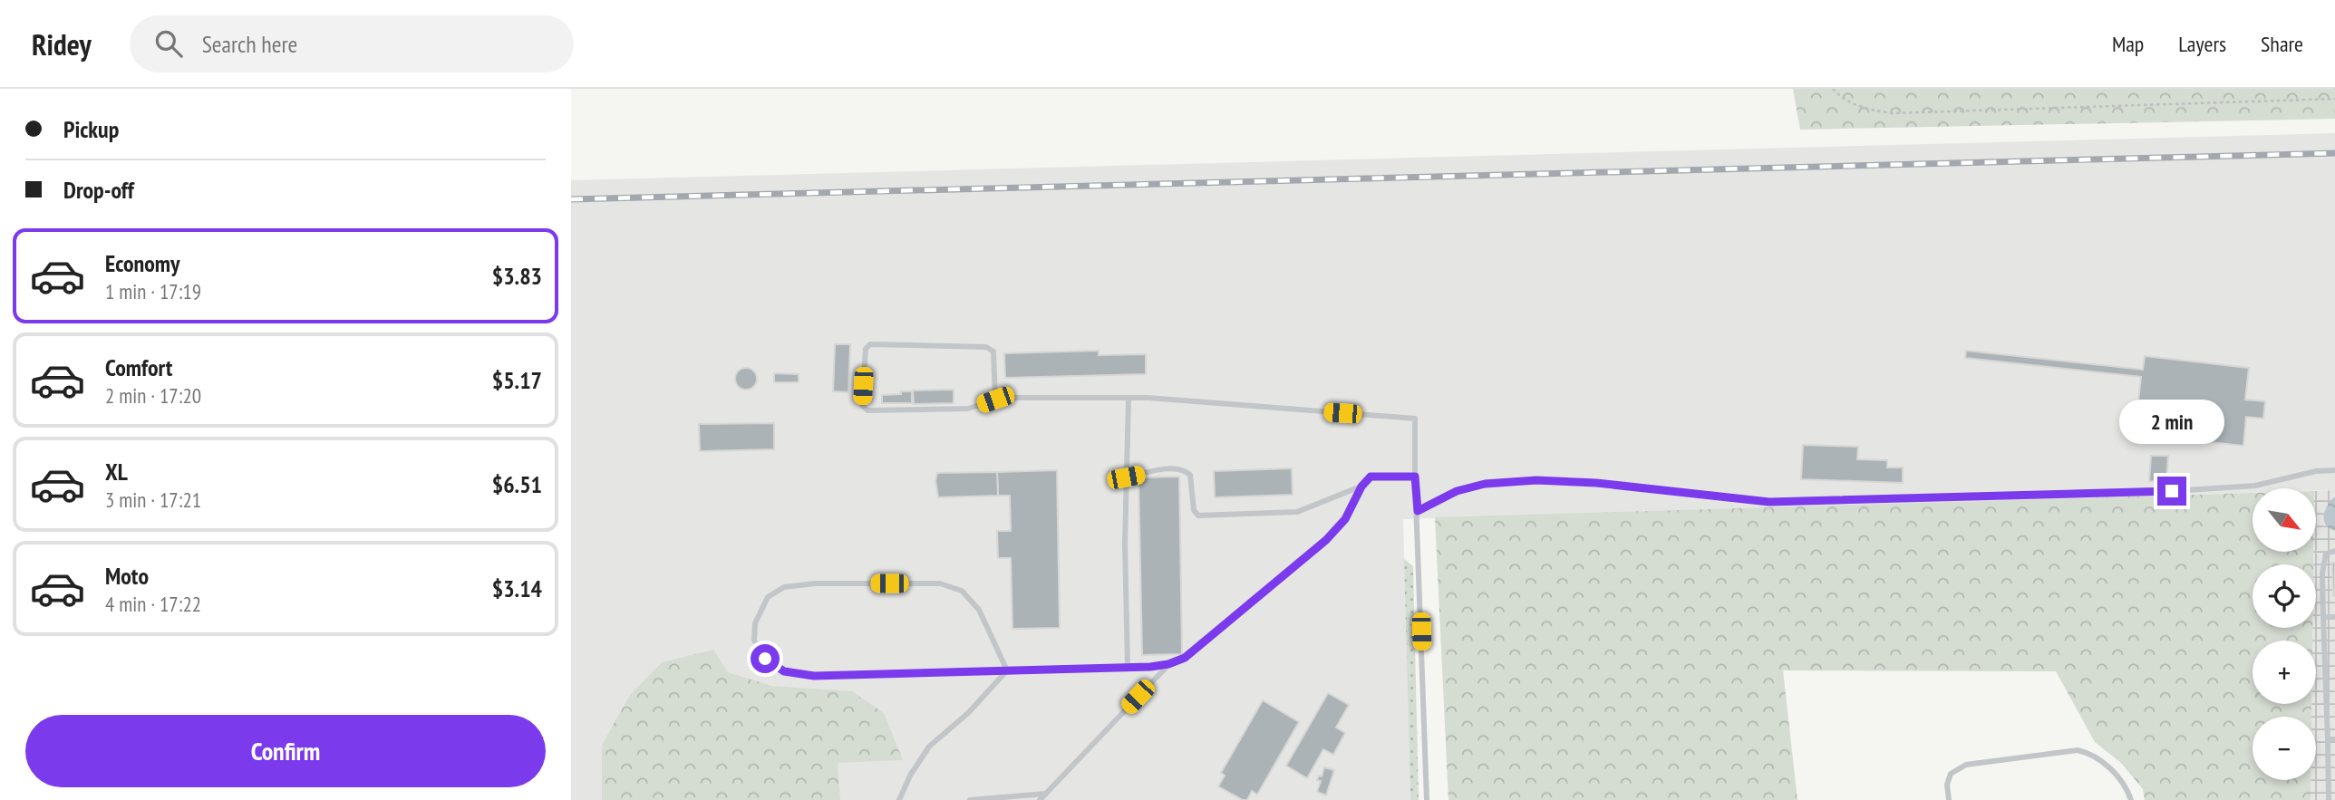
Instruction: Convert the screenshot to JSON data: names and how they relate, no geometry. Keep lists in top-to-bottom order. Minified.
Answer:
{"north":"bottom right","page":{"header":"Ridey","search":"Search here","nav":["Map","Layers","Share"],"banner":["Pickup","Drop-off"],"list":[{"name":"Economy","note":"1 min · 17:19","value":"$3.83"},{"name":"Comfort","note":"2 min · 17:20","value":"$5.17"},{"name":"XL","note":"3 min · 17:21","value":"$6.51"},{"name":"Moto","note":"4 min · 17:22","value":"$3.14"}],"bubble":"2 min","map_buttons":["+","−"],"buttons":"Confirm"}}
